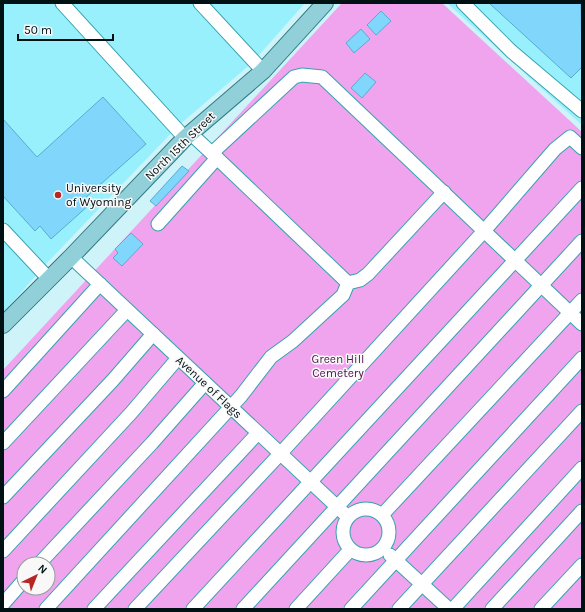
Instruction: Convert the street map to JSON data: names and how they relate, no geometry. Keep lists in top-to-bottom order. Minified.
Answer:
{"streets":{"main road":["North 15th Street"],"street":["Avenue of Flags"]},"crossings":[["North 15th Street","Avenue of Flags"]],"parks":["Green Hill Cemetery"],"places":["University of Wyoming"],"scale_bar":"50 m","north":"top right"}
